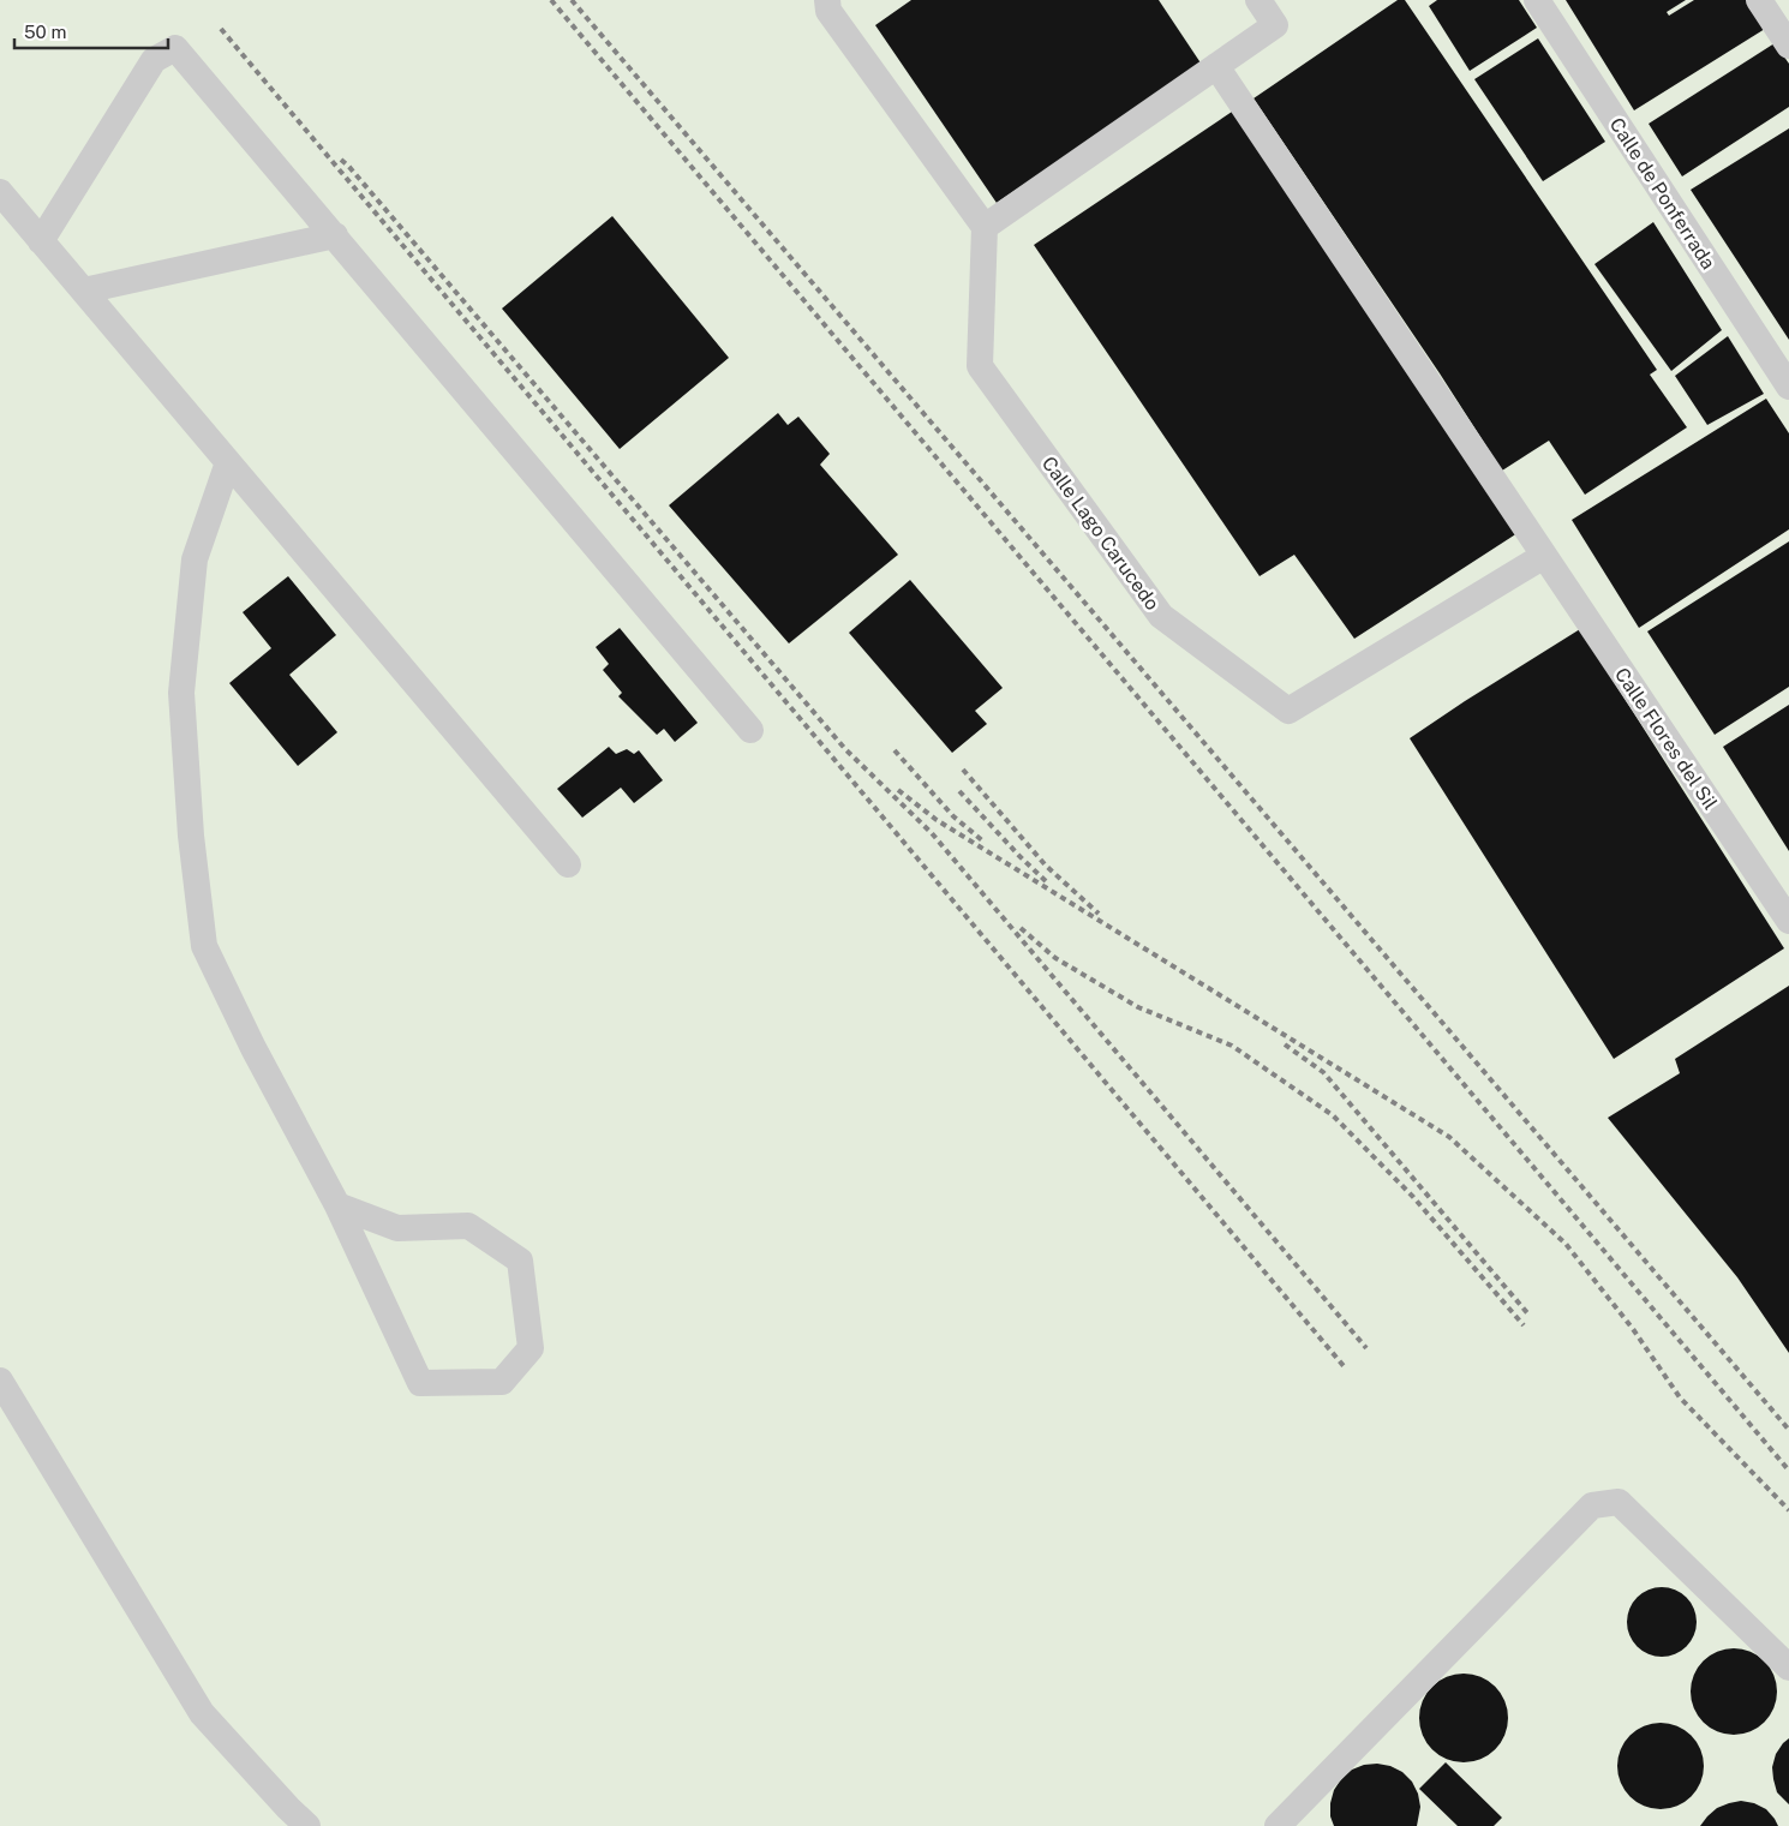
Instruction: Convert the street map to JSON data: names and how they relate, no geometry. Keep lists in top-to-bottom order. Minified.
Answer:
{"streets":{"street":["Calle de Ponferrada","Calle Lago Carucedo","Calle Flores del Sil"]},"crossings":[["Calle Lago Carucedo","Calle Flores del Sil"]],"scale_bar":"50 m"}
